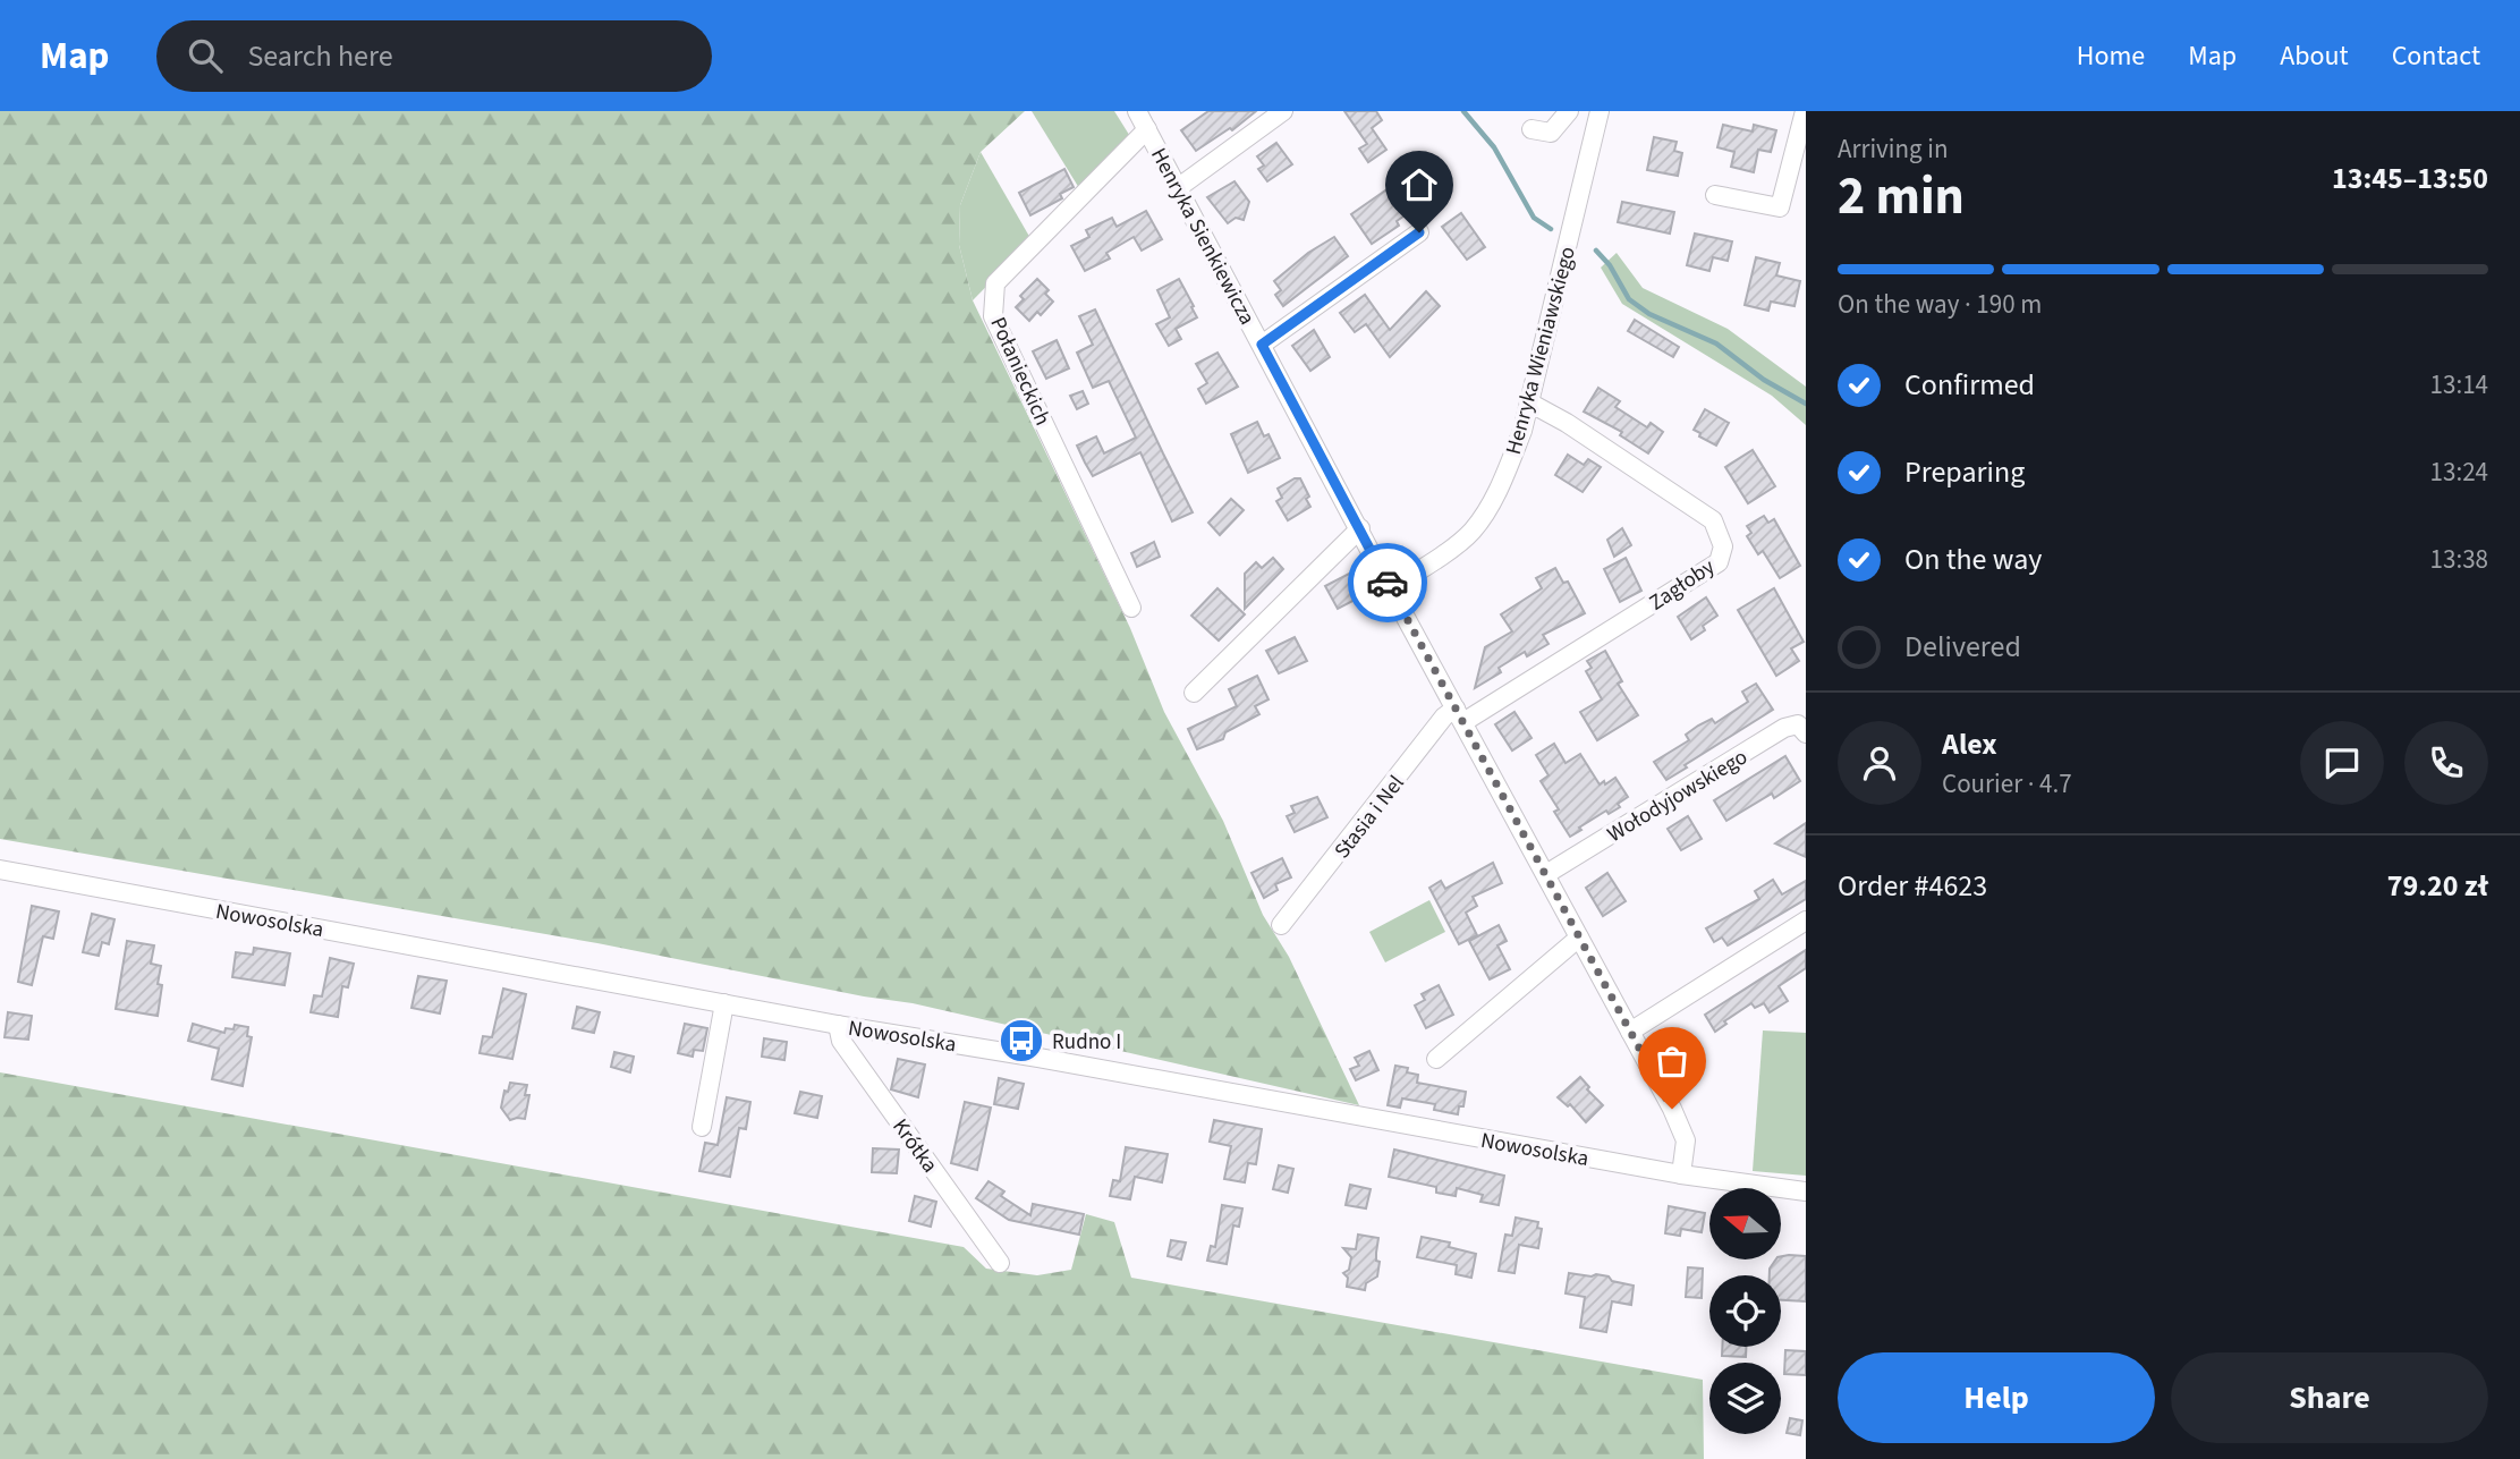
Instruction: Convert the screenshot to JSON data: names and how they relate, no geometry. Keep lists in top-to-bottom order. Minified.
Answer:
{"streets":{"street":["Henryka Sienkiewicza","Henryka Wieniawskiego","Połanieckich","Zagłoby","Wołodyjowskiego","Stasia i Nel","Nowosolska","Krótka"]},"crossings":[["Henryka Sienkiewicza","Henryka Wieniawskiego"],["Henryka Sienkiewicza","Połanieckich"],["Henryka Sienkiewicza","Zagłoby"],["Henryka Sienkiewicza","Wołodyjowskiego"],["Henryka Sienkiewicza","Stasia i Nel"],["Henryka Sienkiewicza","Nowosolska"],["Henryka Wieniawskiego","Zagłoby"],["Zagłoby","Stasia i Nel"],["Nowosolska","Krótka"]],"places":{"bus stop":["Rudno I"]},"north":"left","page":{"header":"Map","search":"Search here","nav":["Home","Map","About","Contact"],"heading":["2 min","Arriving in","13:45–13:50"],"panel":["Alex","Courier · 4.7","Order #4623","79.20 zł"],"bar":"On the way · 190 m","list":[["Confirmed","13:14"],["Preparing","13:24"],["On the way","13:38"],"Delivered"],"buttons":["Help","Share"]}}
